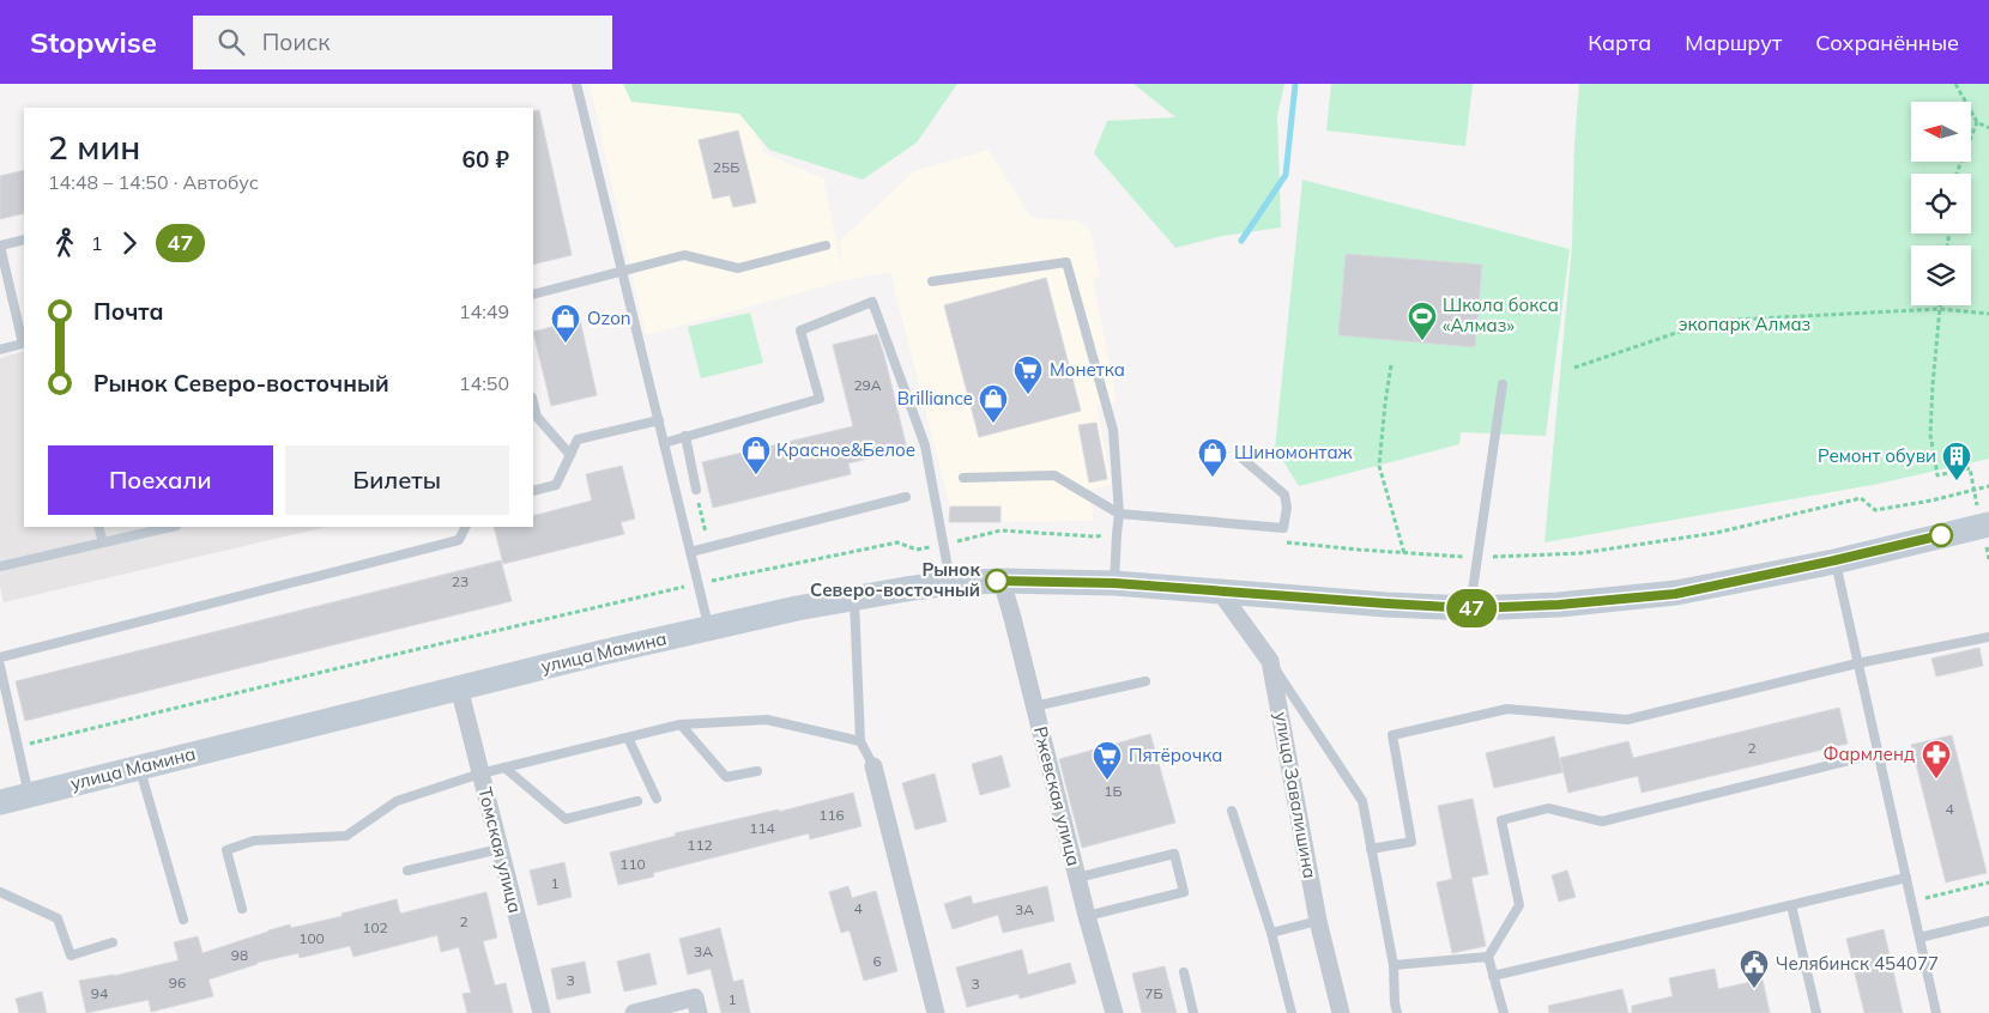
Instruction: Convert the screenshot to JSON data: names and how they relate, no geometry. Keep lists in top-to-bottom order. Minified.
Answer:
{"streets":{"main road":["улица Мамина"],"street":["улица Завалишина","Ржевская улица","Томская улица"]},"crossings":[["улица Мамина","улица Завалишина"],["улица Мамина","Ржевская улица"],["улица Мамина","Томская улица"]],"parks":["экопарк Алмаз"],"places":{"sports":["Школа бокса «Алмаз»"],"shop":["Ozon","Brilliance","Красное&Белое","Шиномонтаж"],"supermarket":["Монетка","Пятёрочка"],"building":["Ремонт обуви"],"other":["Рынок Северо-восточный"],"pharmacy":["Фармленд"],"public building":["Челябинск 454077"]},"lines":["bus line 47"],"house_numbers":["25Б","29А","23","2","1Б","4","116","114","112","110","1","4","3А","2","102","100","3А","98","6","3","96","3","94","7Б","1"],"north":"left","page":{"header":"Stopwise","search":"Поиск","nav":["Карта","Маршрут","Сохранённые"],"on_map":"47","heading":["2 мин","14:48 – 14:50 · Автобус","60 ₽"],"legs":["1","47"],"list":[{"name":"Почта","value":"14:49"},{"name":"Рынок Северо-восточный","value":"14:50"}],"buttons":["Поехали","Билеты"]}}
